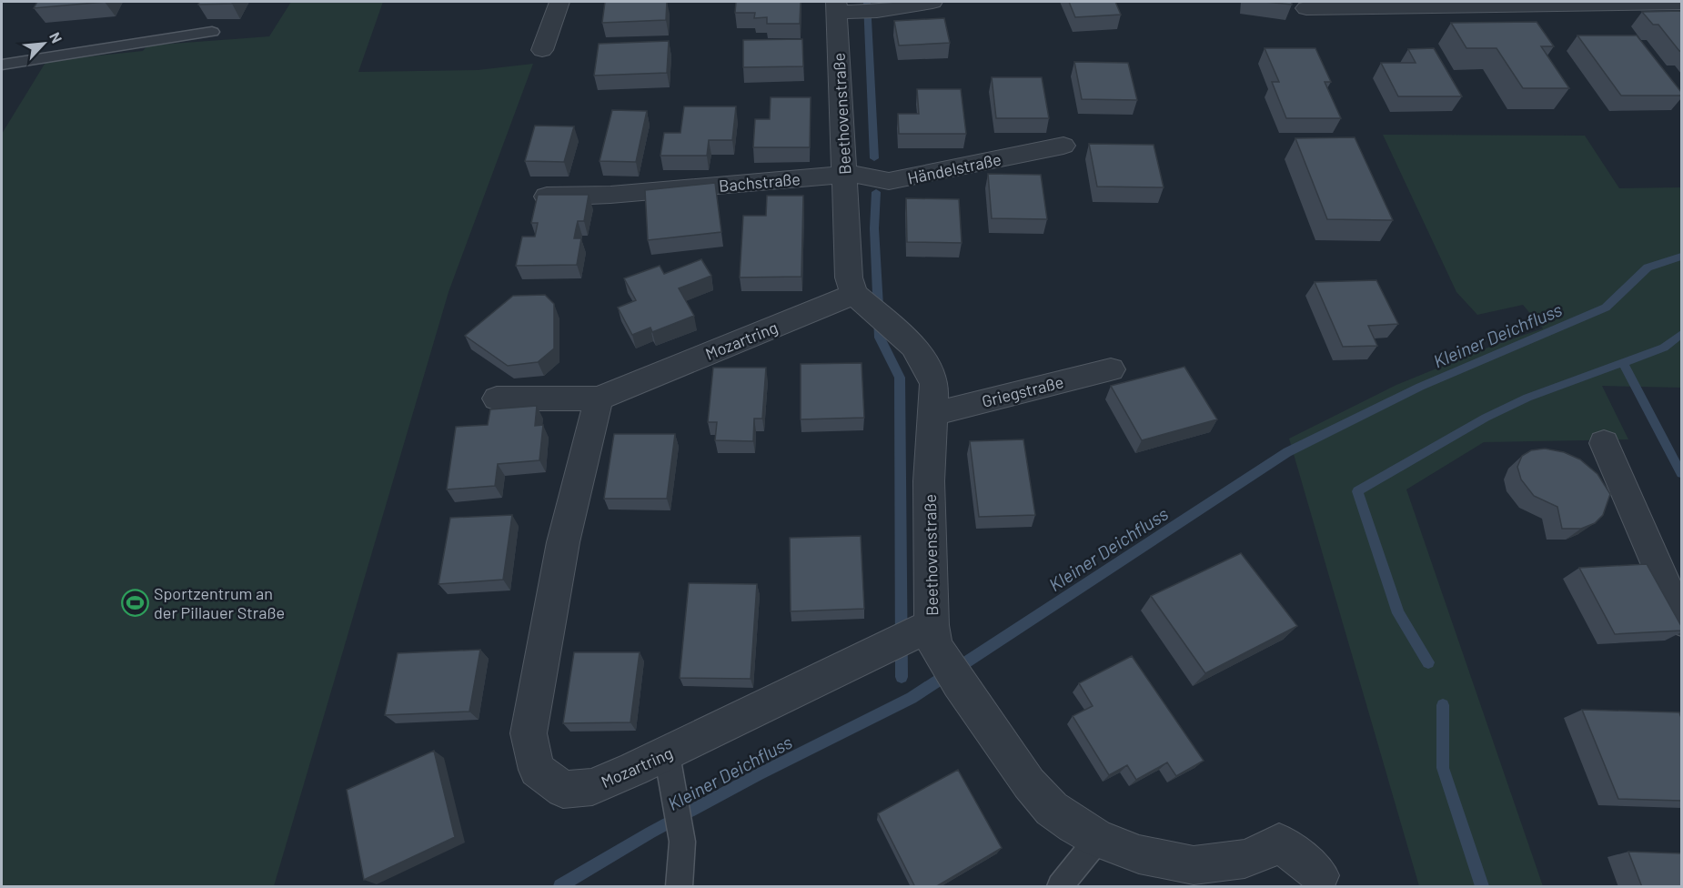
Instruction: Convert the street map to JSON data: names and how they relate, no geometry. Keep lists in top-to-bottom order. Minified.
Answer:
{"streets":{"street":["Beethovenstraße","Händelstraße","Bachstraße","Mozartring","Griegstraße"]},"crossings":[["Beethovenstraße","Händelstraße"],["Beethovenstraße","Bachstraße"],["Beethovenstraße","Mozartring"],["Beethovenstraße","Griegstraße"],["Händelstraße","Bachstraße"]],"water":["Kleiner Deichfluss"],"places":{"sports":["Sportzentrum an der Pillauer Straße"]},"north":"top right"}
